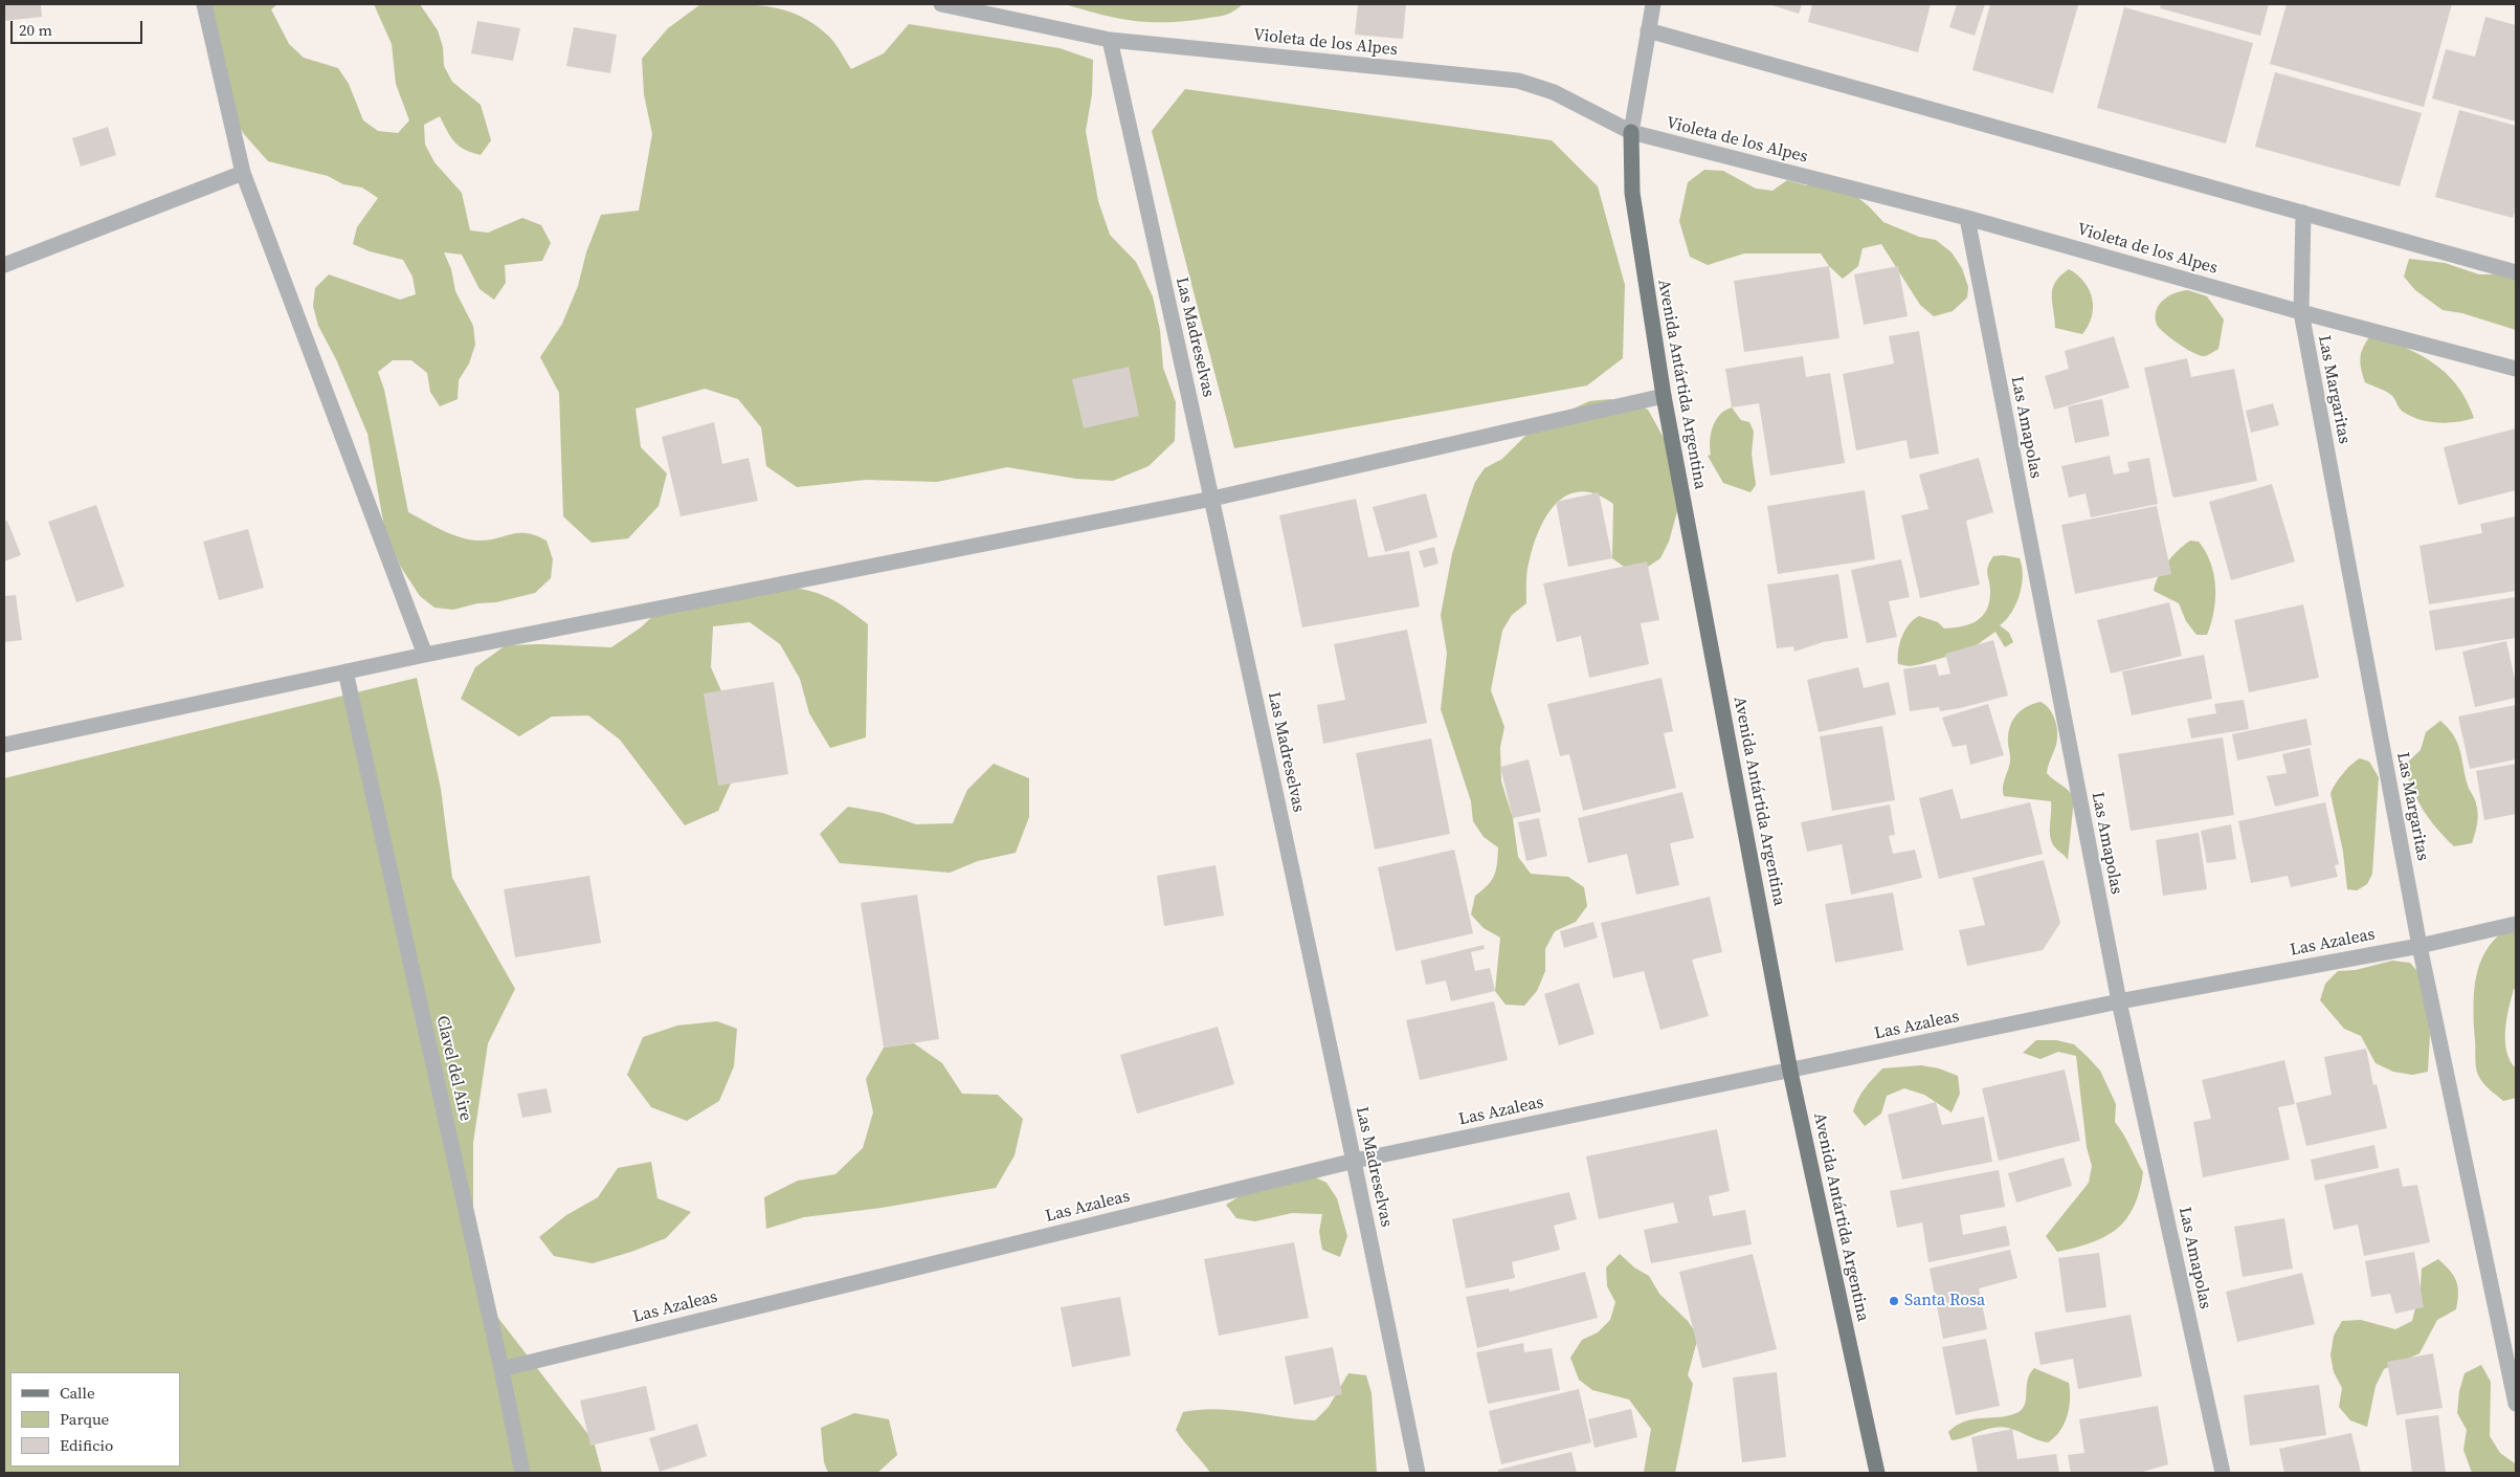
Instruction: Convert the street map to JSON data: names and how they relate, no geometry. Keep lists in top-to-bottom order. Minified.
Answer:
{"streets":{"main road":["Avenida Antártida Argentina"],"street":["Violeta de los Alpes","Las Madreselvas","Las Margaritas","Las Amapolas","Las Azaleas","Clavel del Aire"]},"crossings":[["Violeta de los Alpes","Las Madreselvas"],["Violeta de los Alpes","Avenida Antártida Argentina"],["Violeta de los Alpes","Las Margaritas"],["Violeta de los Alpes","Las Amapolas"],["Las Madreselvas","Las Azaleas"],["Avenida Antártida Argentina","Las Azaleas"],["Las Margaritas","Las Azaleas"],["Las Amapolas","Las Azaleas"],["Las Azaleas","Clavel del Aire"]],"places":["Santa Rosa"],"legend":["Calle","Parque","Edificio"],"scale_bar":"20 m"}
